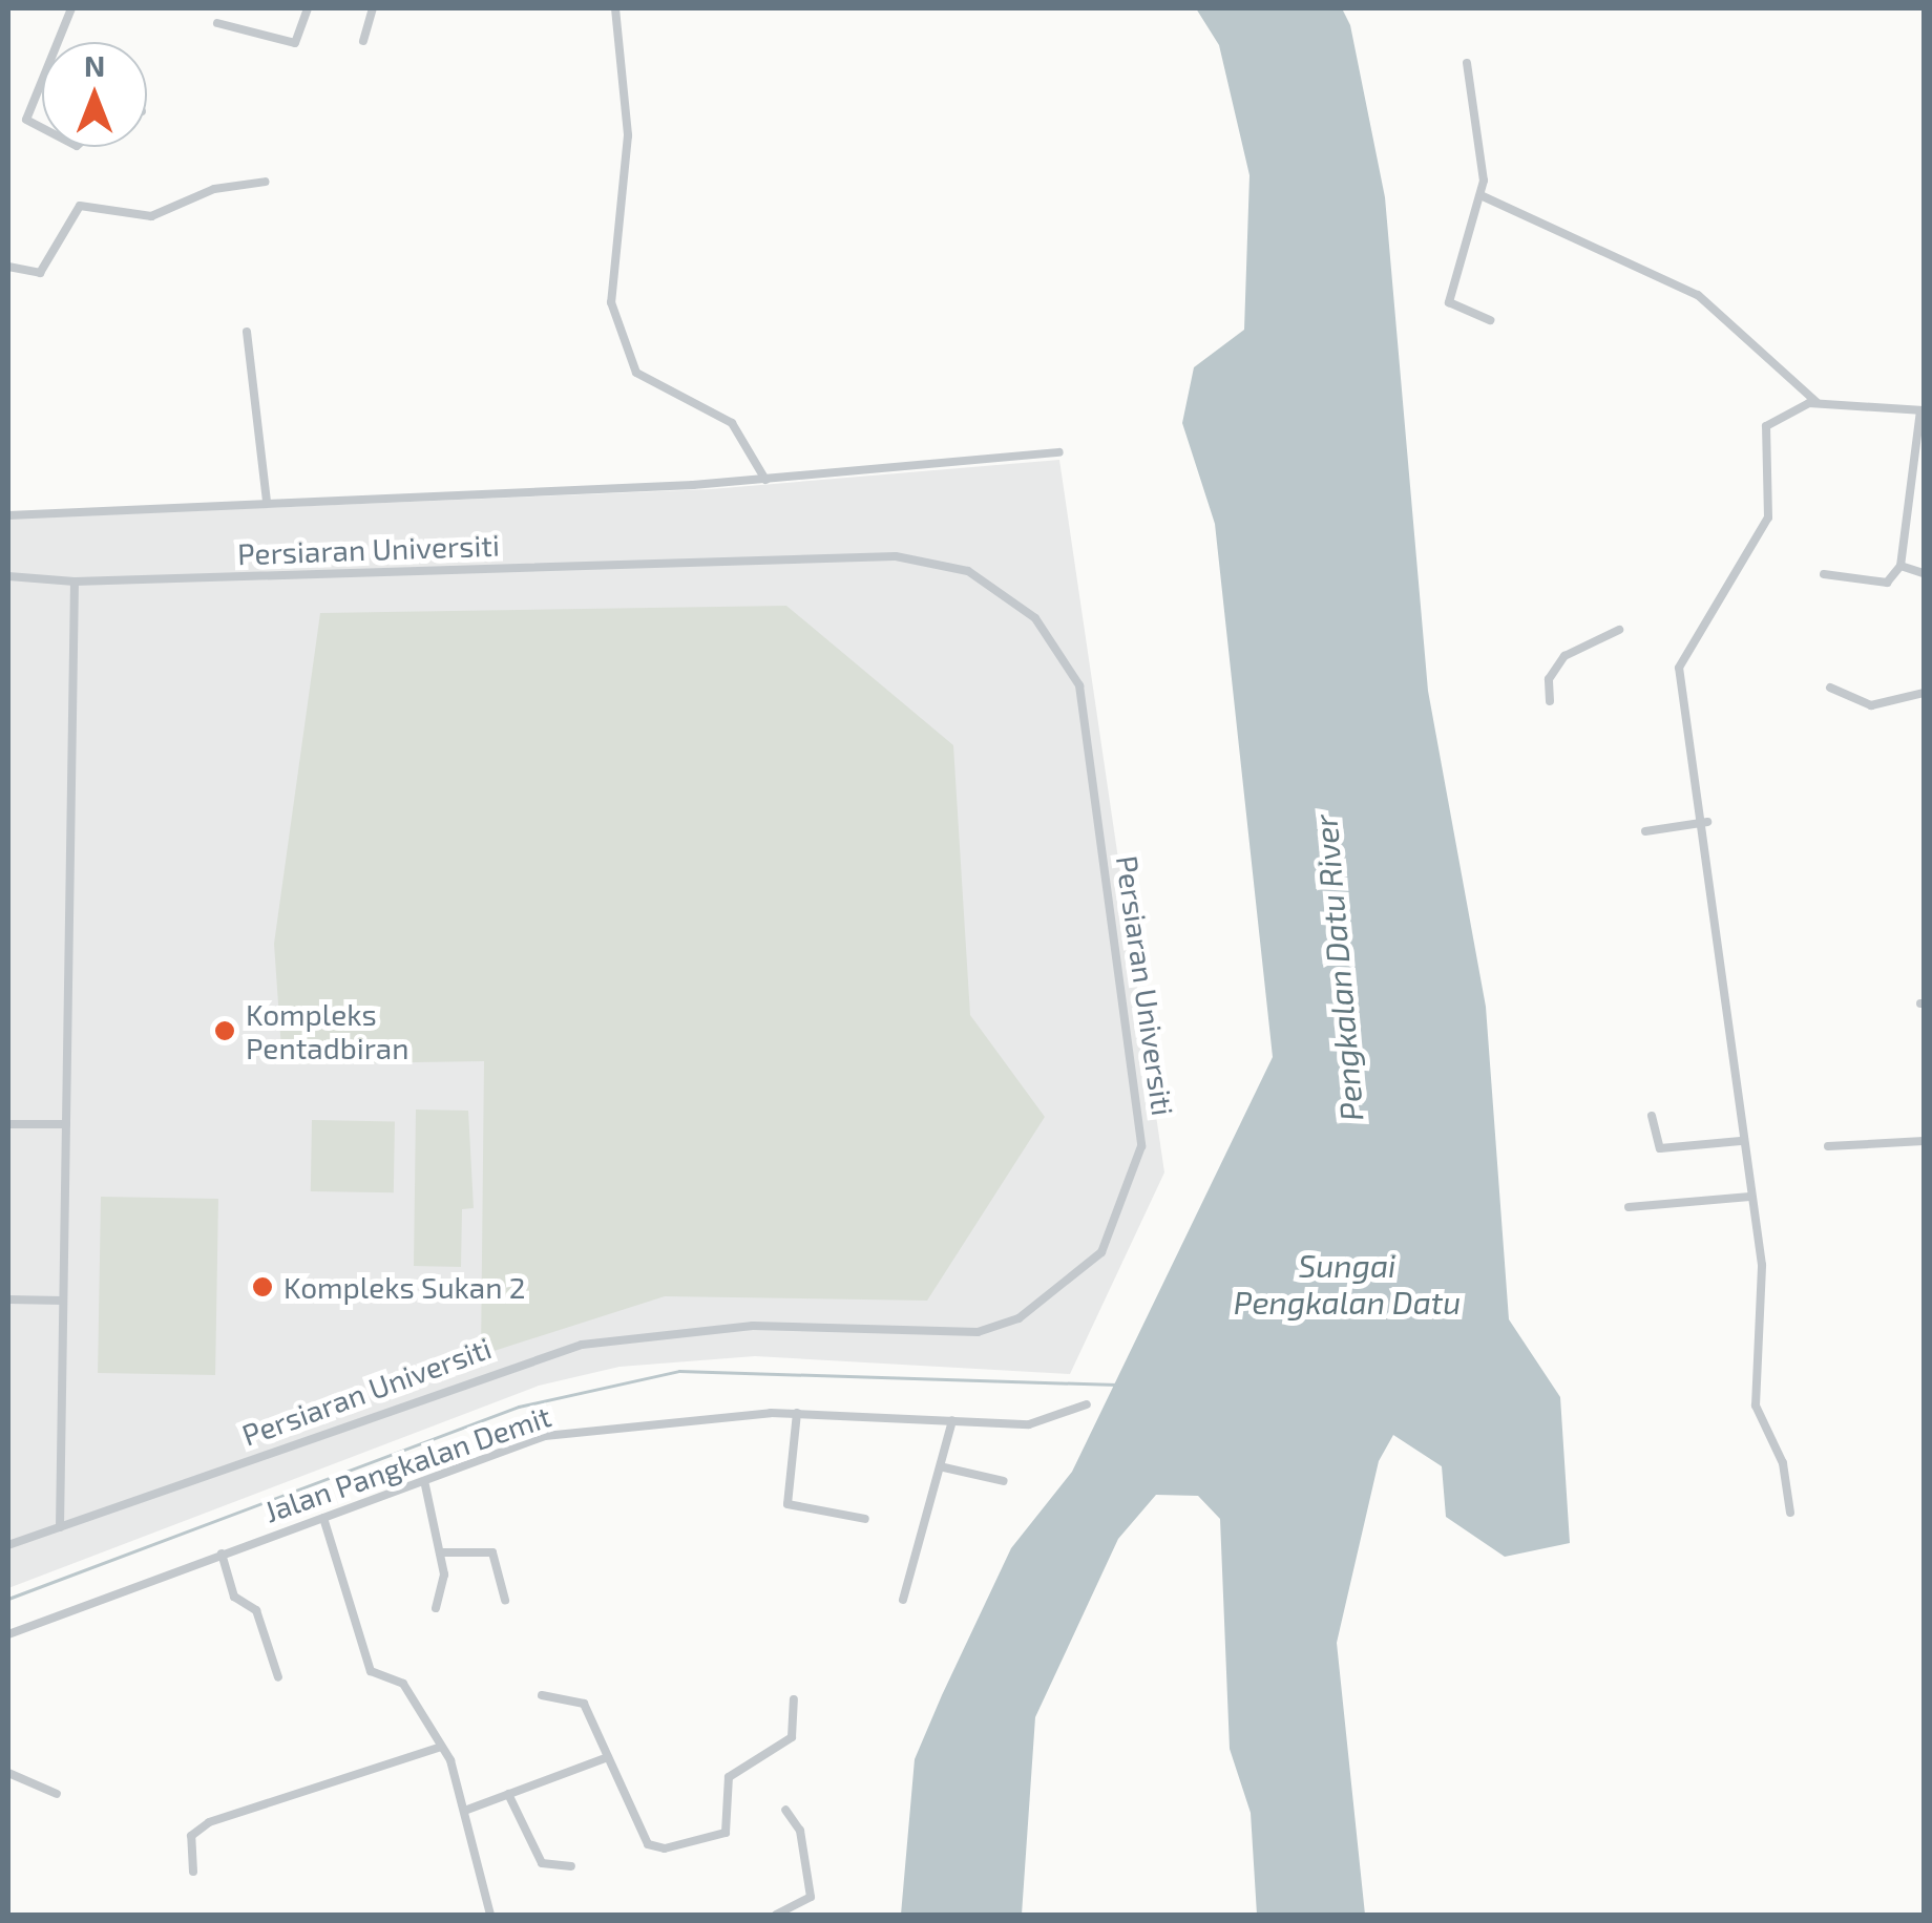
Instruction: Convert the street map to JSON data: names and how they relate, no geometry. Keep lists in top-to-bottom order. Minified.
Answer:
{"streets":{"street":["Persiaran Universiti","Jalan Pangkalan Demit"]},"water":["Pengkalan Datu River","Sungai Pengkalan Datu"],"places":["Kompleks Pentadbiran","Kompleks Sukan 2"],"north":"top"}
